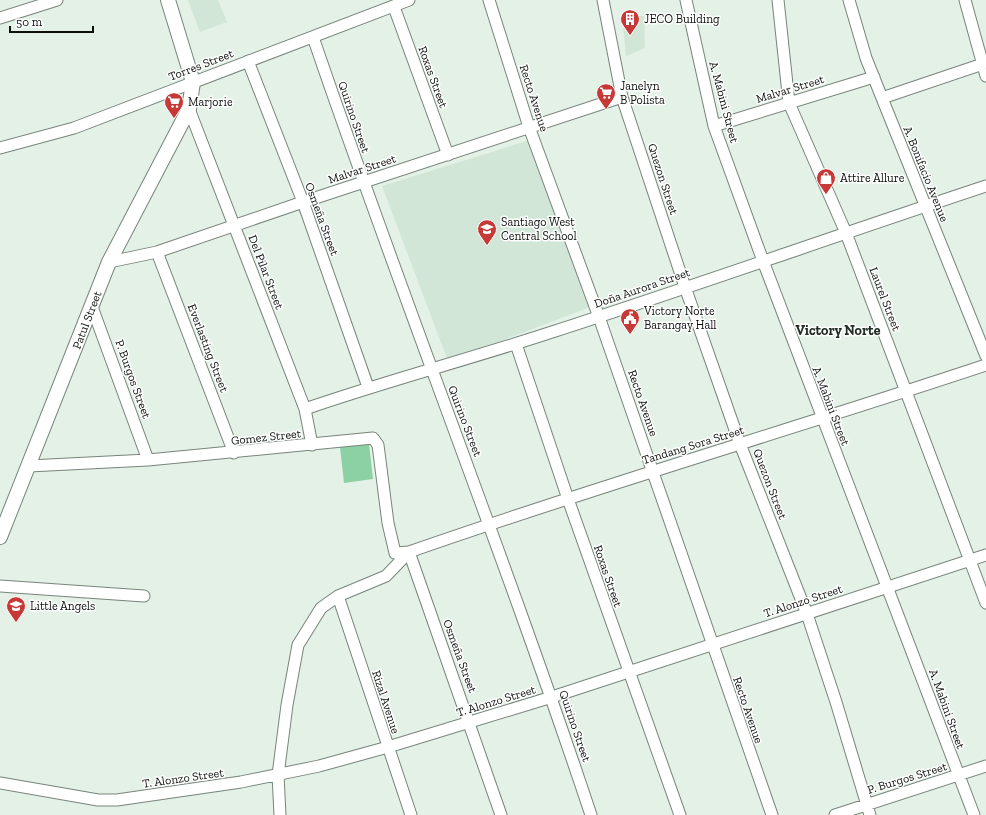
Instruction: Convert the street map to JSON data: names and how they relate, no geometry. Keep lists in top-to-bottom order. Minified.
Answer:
{"streets":{"main road":["Patul Street"],"street":["Torres Street","Roxas Street","Malvar Street","Recto Avenue","A. Mabini Street","Quirino Street","A. Bonifacio Avenue","Quezon Street","Osmeña Street","Del Pilar Street","Doña Aurora Street","Laurel Street","Everlasting Street","P. Burgos Street","Gomez Street","Tandang Sora Street","T. Alonzo Street","Rizal Avenue"]},"crossings":[["Torres Street","Roxas Street"],["Torres Street","Quirino Street"],["Torres Street","Osmeña Street"],["Torres Street","Patul Street"],["Roxas Street","Malvar Street"],["Roxas Street","Doña Aurora Street"],["Roxas Street","Tandang Sora Street"],["Roxas Street","T. Alonzo Street"],["Malvar Street","Recto Avenue"],["Malvar Street","A. Mabini Street"],["Malvar Street","Quirino Street"],["Malvar Street","A. Bonifacio Avenue"],["Malvar Street","Quezon Street"],["Malvar Street","Osmeña Street"],["Malvar Street","Del Pilar Street"],["Malvar Street","Laurel Street"],["Malvar Street","Patul Street"],["Malvar Street","Everlasting Street"],["Recto Avenue","Doña Aurora Street"],["Recto Avenue","Tandang Sora Street"],["Recto Avenue","T. Alonzo Street"],["A. Mabini Street","Doña Aurora Street"],["A. Mabini Street","P. Burgos Street"],["A. Mabini Street","Tandang Sora Street"],["A. Mabini Street","T. Alonzo Street"],["Quirino Street","Doña Aurora Street"],["Quirino Street","Tandang Sora Street"],["Quirino Street","T. Alonzo Street"],["A. Bonifacio Avenue","Doña Aurora Street"],["Quezon Street","Doña Aurora Street"],["Quezon Street","P. Burgos Street"],["Quezon Street","Tandang Sora Street"],["Quezon Street","T. Alonzo Street"],["Osmeña Street","Doña Aurora Street"],["Osmeña Street","Gomez Street"],["Osmeña Street","Tandang Sora Street"],["Osmeña Street","T. Alonzo Street"],["Del Pilar Street","Doña Aurora Street"],["Del Pilar Street","Patul Street"],["Del Pilar Street","Gomez Street"],["Doña Aurora Street","Laurel Street"],["Laurel Street","Tandang Sora Street"],["Laurel Street","T. Alonzo Street"],["Patul Street","P. Burgos Street"],["Patul Street","Gomez Street"],["Everlasting Street","Gomez Street"],["P. Burgos Street","Gomez Street"],["Gomez Street","Tandang Sora Street"],["T. Alonzo Street","Rizal Avenue"]],"districts":["Victory Norte"],"places":{"building":["JECO Building"],"supermarket":["Janelyn B Polista","Marjorie"],"shop":["Attire Allure"],"school or university":["Santiago West Central School","Little Angels"],"public building":["Victory Norte Barangay Hall"]},"scale_bar":"50 m"}
